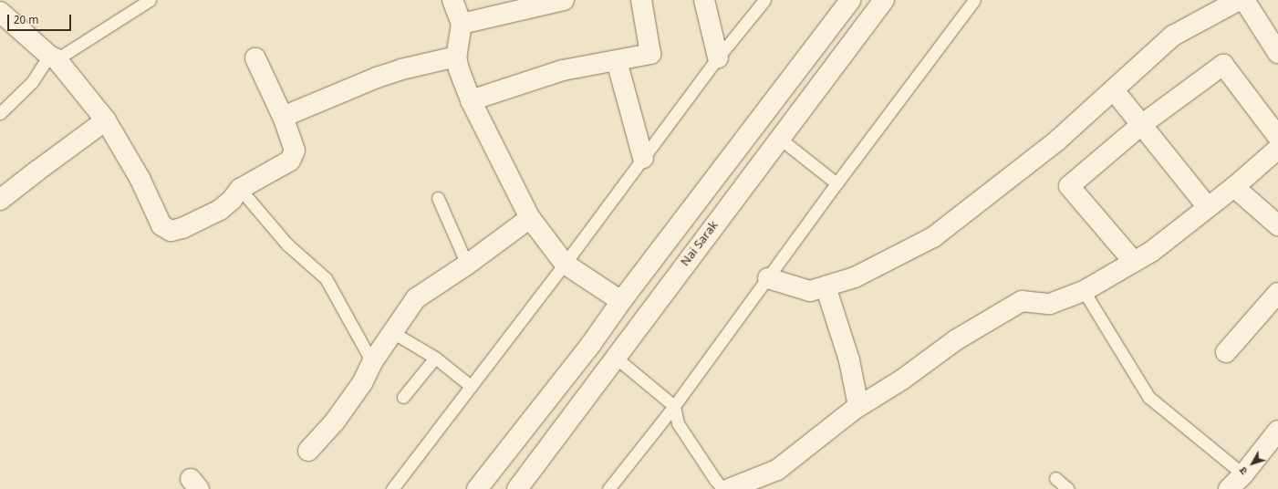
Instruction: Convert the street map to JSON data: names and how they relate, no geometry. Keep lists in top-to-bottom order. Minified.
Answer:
{"streets":{"street":["Nai Sarak"]},"scale_bar":"20 m","north":"bottom left"}
